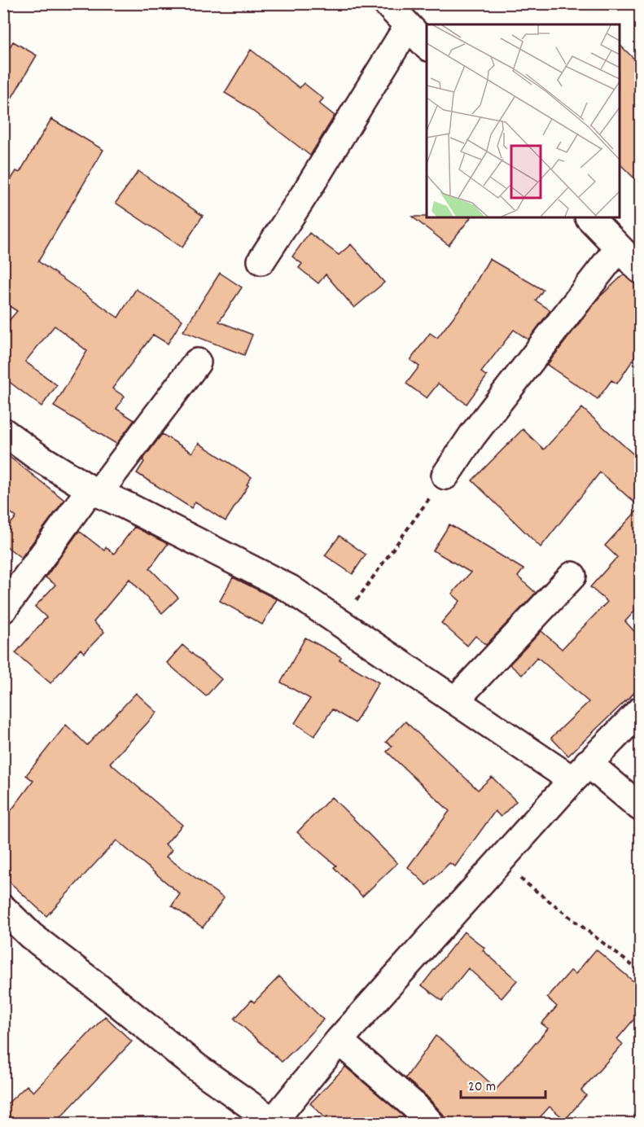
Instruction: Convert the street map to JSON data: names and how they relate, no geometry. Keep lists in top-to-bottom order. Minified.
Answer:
{"scale_bar":"20 m"}
